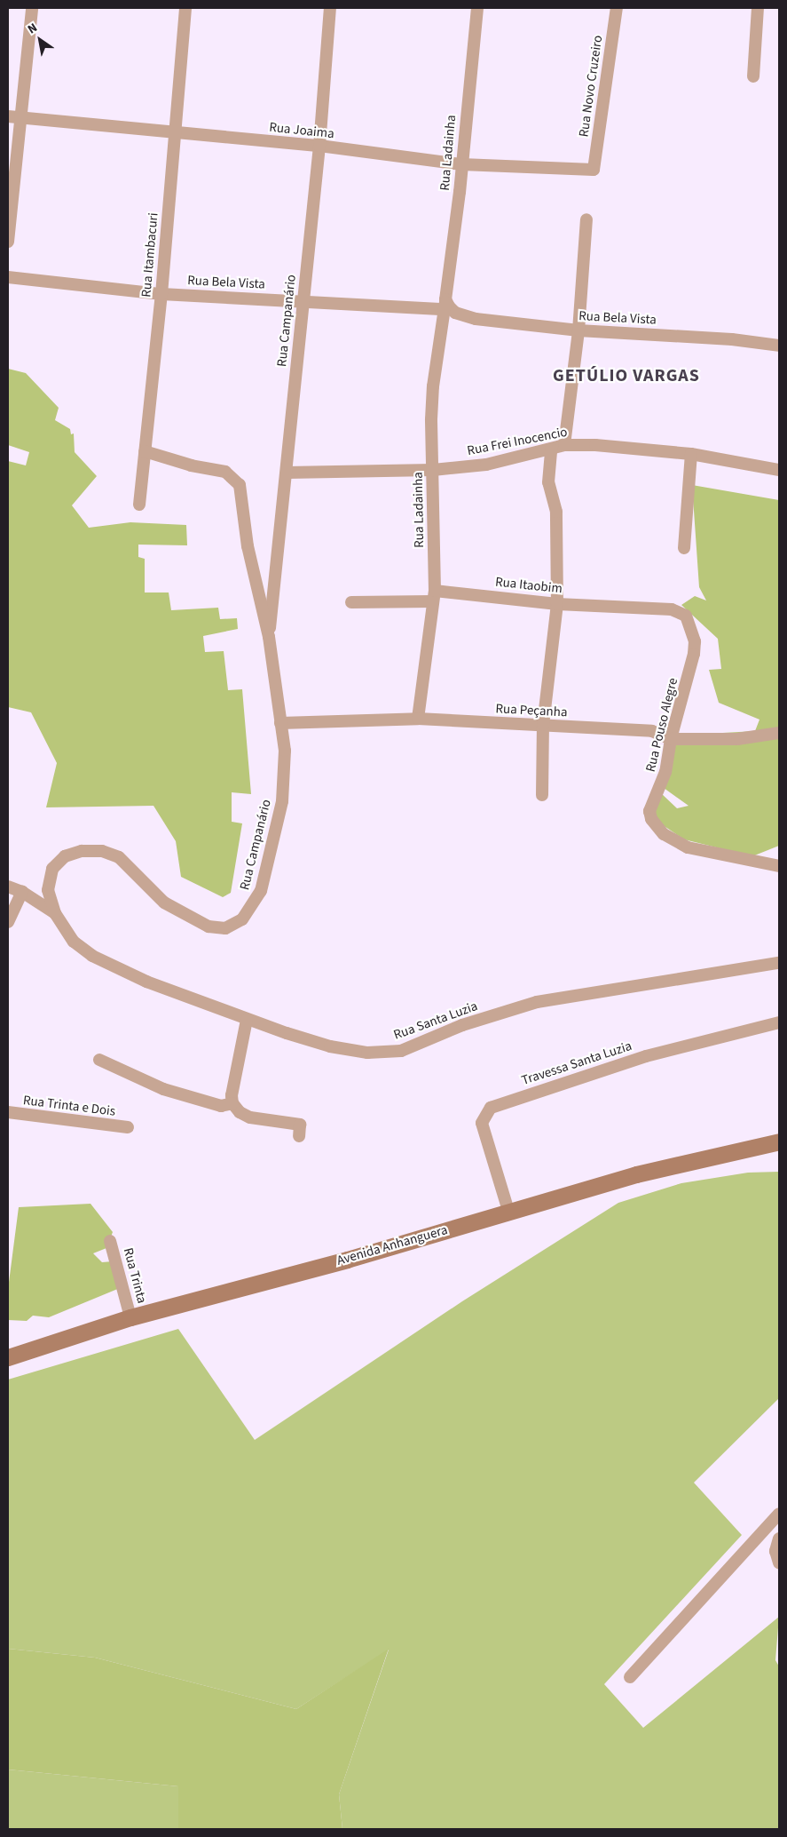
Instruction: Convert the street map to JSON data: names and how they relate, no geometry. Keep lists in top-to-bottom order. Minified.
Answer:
{"streets":{"street":["Rua Novo Cruzeiro","Rua Joaima","Rua Ladainha","Rua Itambacuri","Rua Bela Vista","Rua Campanário","Rua Frei Inocencio","Rua Itaobim","Rua Peçanha","Rua Pouso Alegre","Rua Santa Luzia","Travessa Santa Luzia","Rua Trinta e Dois","Avenida Anhanguera","Rua Trinta"]},"crossings":[["Rua Novo Cruzeiro","Rua Joaima"],["Rua Joaima","Rua Ladainha"],["Rua Joaima","Rua Itambacuri"],["Rua Joaima","Rua Campanário"],["Rua Ladainha","Rua Bela Vista"],["Rua Ladainha","Rua Frei Inocencio"],["Rua Ladainha","Rua Itaobim"],["Rua Ladainha","Rua Peçanha"],["Rua Itambacuri","Rua Bela Vista"],["Rua Itambacuri","Rua Campanário"],["Rua Bela Vista","Rua Campanário"],["Rua Campanário","Rua Frei Inocencio"],["Rua Campanário","Rua Peçanha"],["Rua Campanário","Rua Santa Luzia"],["Rua Itaobim","Rua Pouso Alegre"],["Rua Peçanha","Rua Pouso Alegre"],["Travessa Santa Luzia","Avenida Anhanguera"],["Avenida Anhanguera","Rua Trinta"]],"districts":["GETÚLIO VARGAS"],"north":"top left"}
